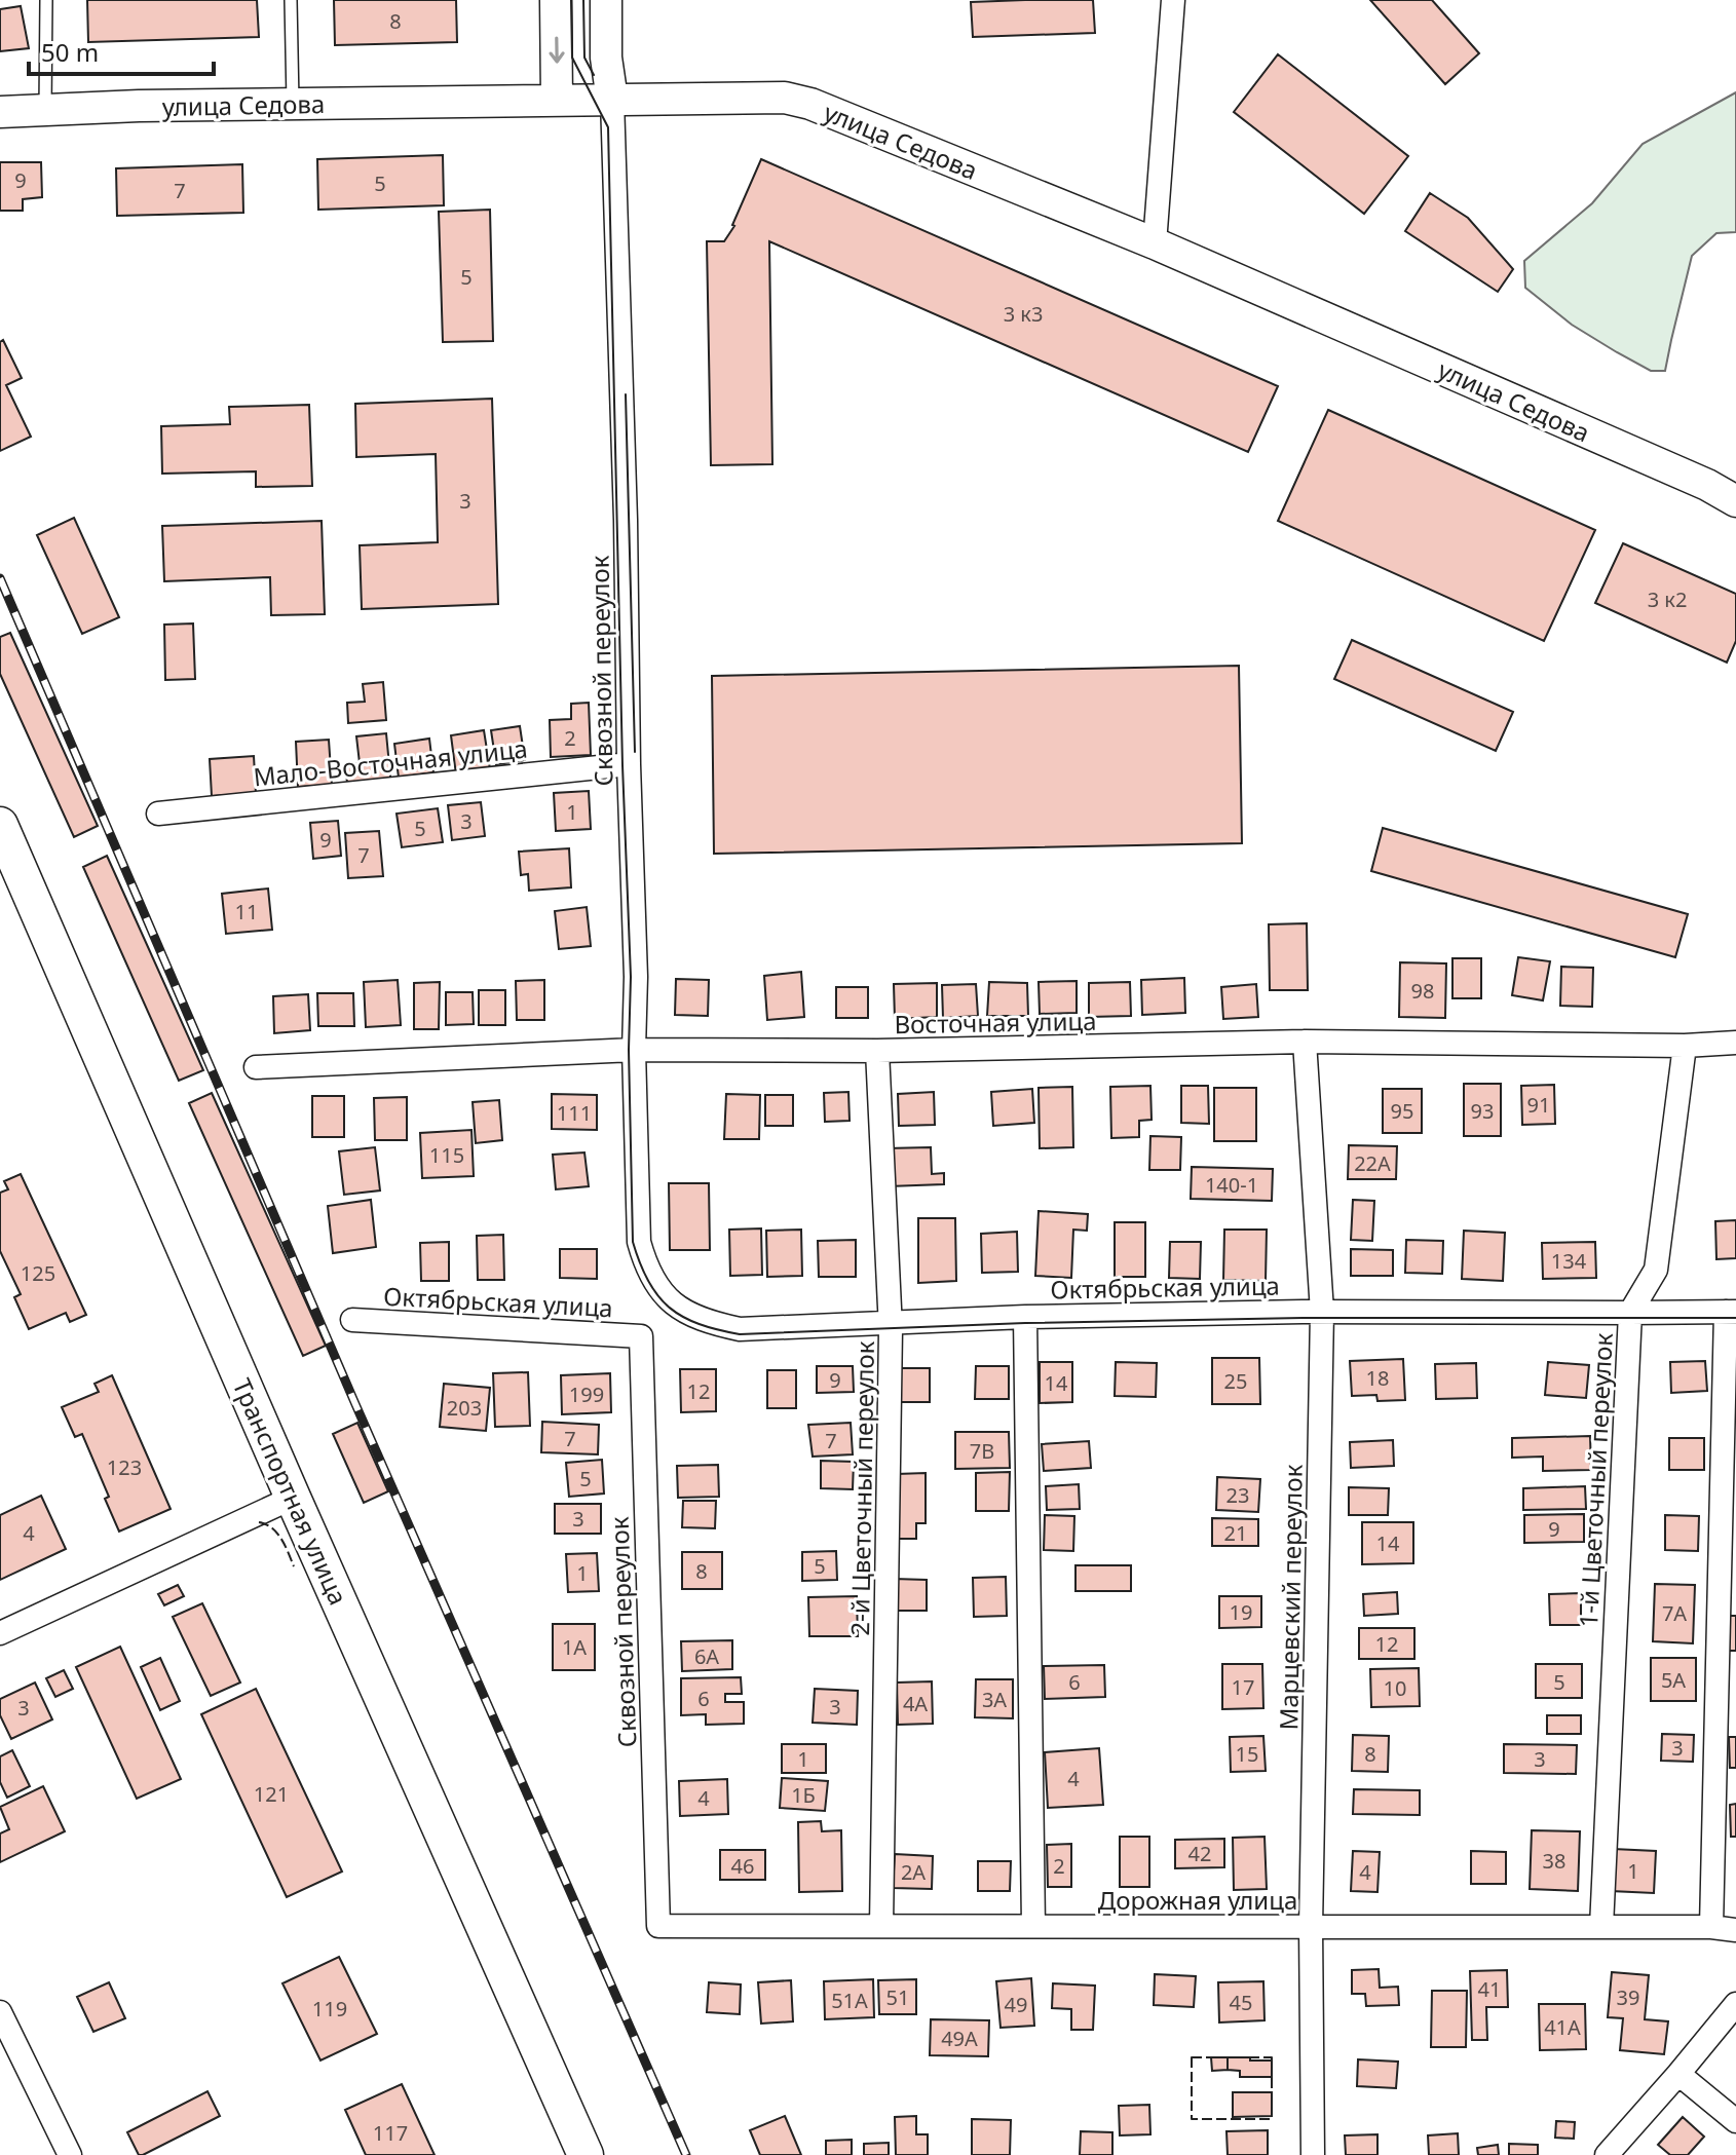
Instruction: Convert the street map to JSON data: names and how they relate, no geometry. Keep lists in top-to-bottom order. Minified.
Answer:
{"streets":{"main road":["улица Седова","Транспортная улица"],"street":["Сквозной переулок","Мало-Восточная улица","Восточная улица","Октябрьская улица","1-й Цветочный переулок","2-й Цветочный переулок","Марцевский переулок","Дорожная улица"]},"crossings":[["улица Седова","Сквозной переулок"],["Сквозной переулок","Мало-Восточная улица"],["Сквозной переулок","Восточная улица"],["Сквозной переулок","Октябрьская улица"],["Сквозной переулок","Дорожная улица"],["Восточная улица","1-й Цветочный переулок"],["Восточная улица","2-й Цветочный переулок"],["Восточная улица","Марцевский переулок"],["Октябрьская улица","1-й Цветочный переулок"],["Октябрьская улица","2-й Цветочный переулок"],["Октябрьская улица","Марцевский переулок"],["1-й Цветочный переулок","Дорожная улица"],["2-й Цветочный переулок","Дорожная улица"],["Марцевский переулок","Дорожная улица"]],"house_numbers":["8","9","5","7","5","3 к3","3","3 к2","2","1","3","5","9","7","11","98","91","95","93","111","115","22А","140-1","134","125","18","9","25","14","12","199","203","7","7","7В","123","5","23","3","9","4","21","14","5","8","1","19","7А","12","1А","6А","5А","6","5","17","10","6","3А","4А","3","3","3","15","8","1","3","4","121","1Б","4","42","38","46","2","1","2А","4","41","51","39","51А","45","49","119","41А","49А","117"],"scale_bar":"50 m"}
